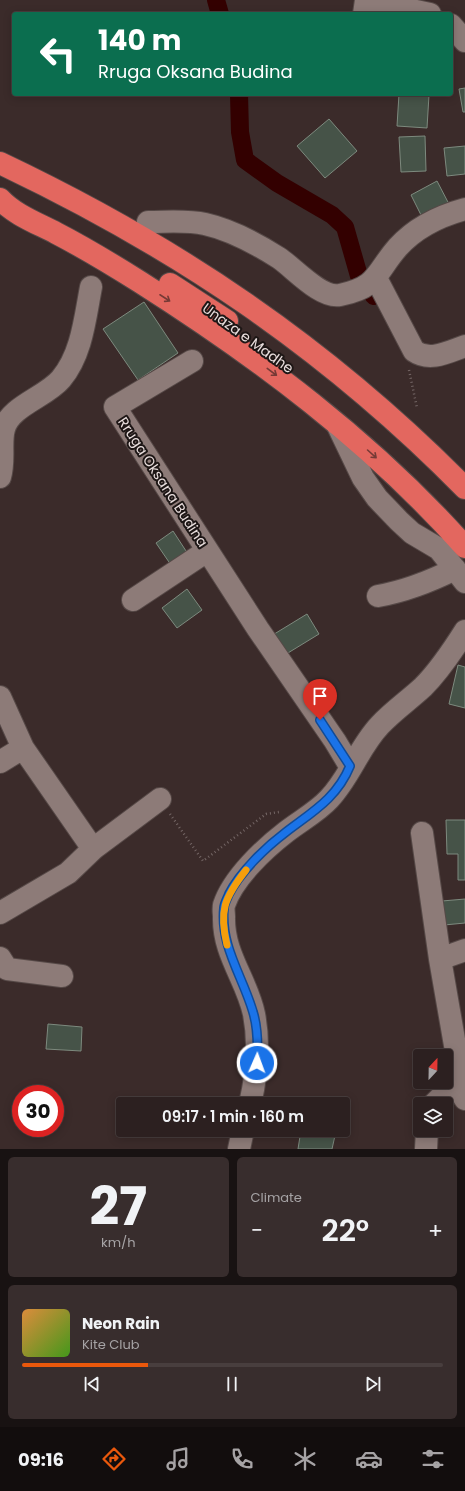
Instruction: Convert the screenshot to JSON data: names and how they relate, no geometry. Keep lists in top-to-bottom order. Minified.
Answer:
{"streets":{"highway":["Unaza e Madhe"],"street":["Rruga Oksana Budina"]},"north":"top","page":{"turn":["140 m","Rruga Oksana Budina"],"limit":"30","trip":"09:17 · 1 min · 160 m","tile":[["27","km/h"],"Climate"],"heat":["−","22°","+"],"song":["Neon Rain","Kite Club"],"tabs":"09:16"}}
